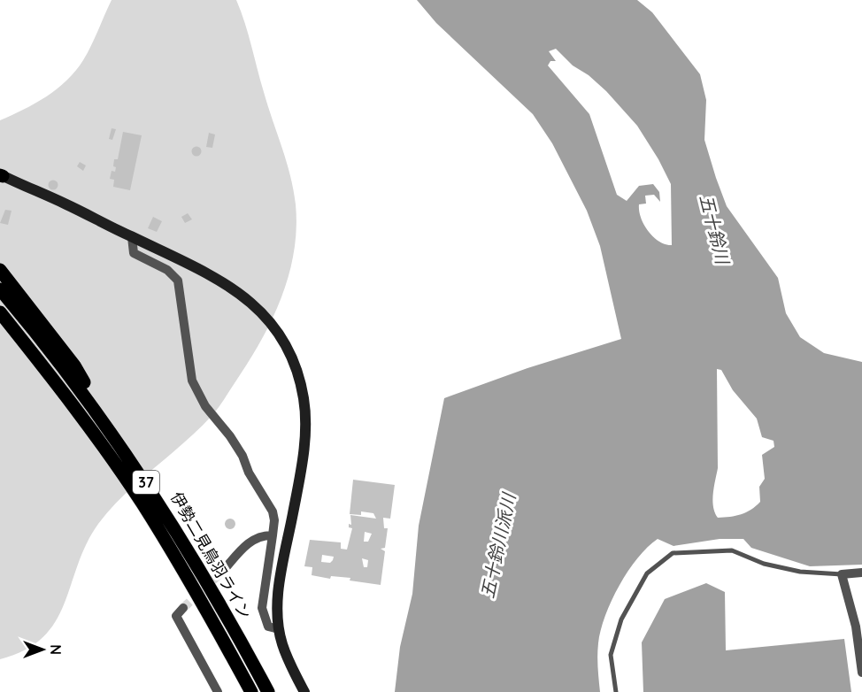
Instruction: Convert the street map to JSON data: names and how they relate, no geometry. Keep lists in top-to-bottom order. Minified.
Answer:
{"streets":{"main road":["37","伊勢二見鳥羽ライン"]},"water":["五十鈴川","五十鈴川派川"],"north":"right"}
